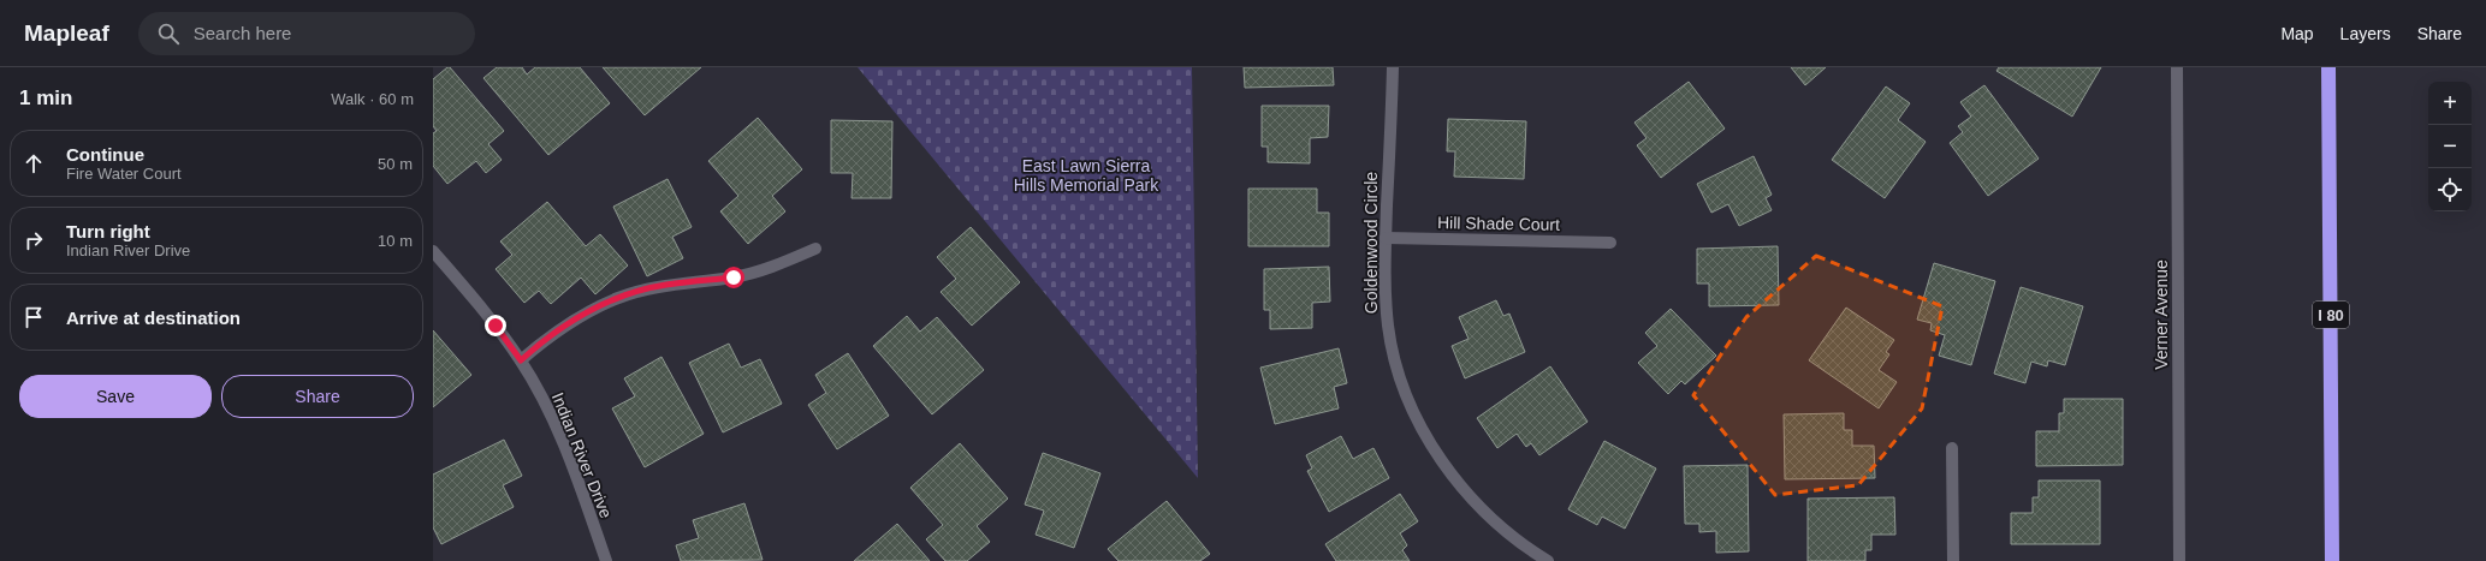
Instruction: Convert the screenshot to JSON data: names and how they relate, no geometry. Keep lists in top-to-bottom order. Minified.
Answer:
{"streets":{"highway":["I 80"],"street":["Hill Shade Court","Goldenwood Circle","Verner Avenue","Indian River Drive"]},"crossings":[["Hill Shade Court","Goldenwood Circle"]],"parks":["East Lawn Sierra Hills Memorial Park"],"page":{"header":"Mapleaf","search":"Search here","nav":["Map","Layers","Share"],"heading":["1 min","Walk · 60 m"],"map_buttons":["+","−"],"list":[["Continue","Fire Water Court","50 m"],["Turn right","Indian River Drive","10 m"],"Arrive at destination"],"buttons":["Save","Share"]}}
